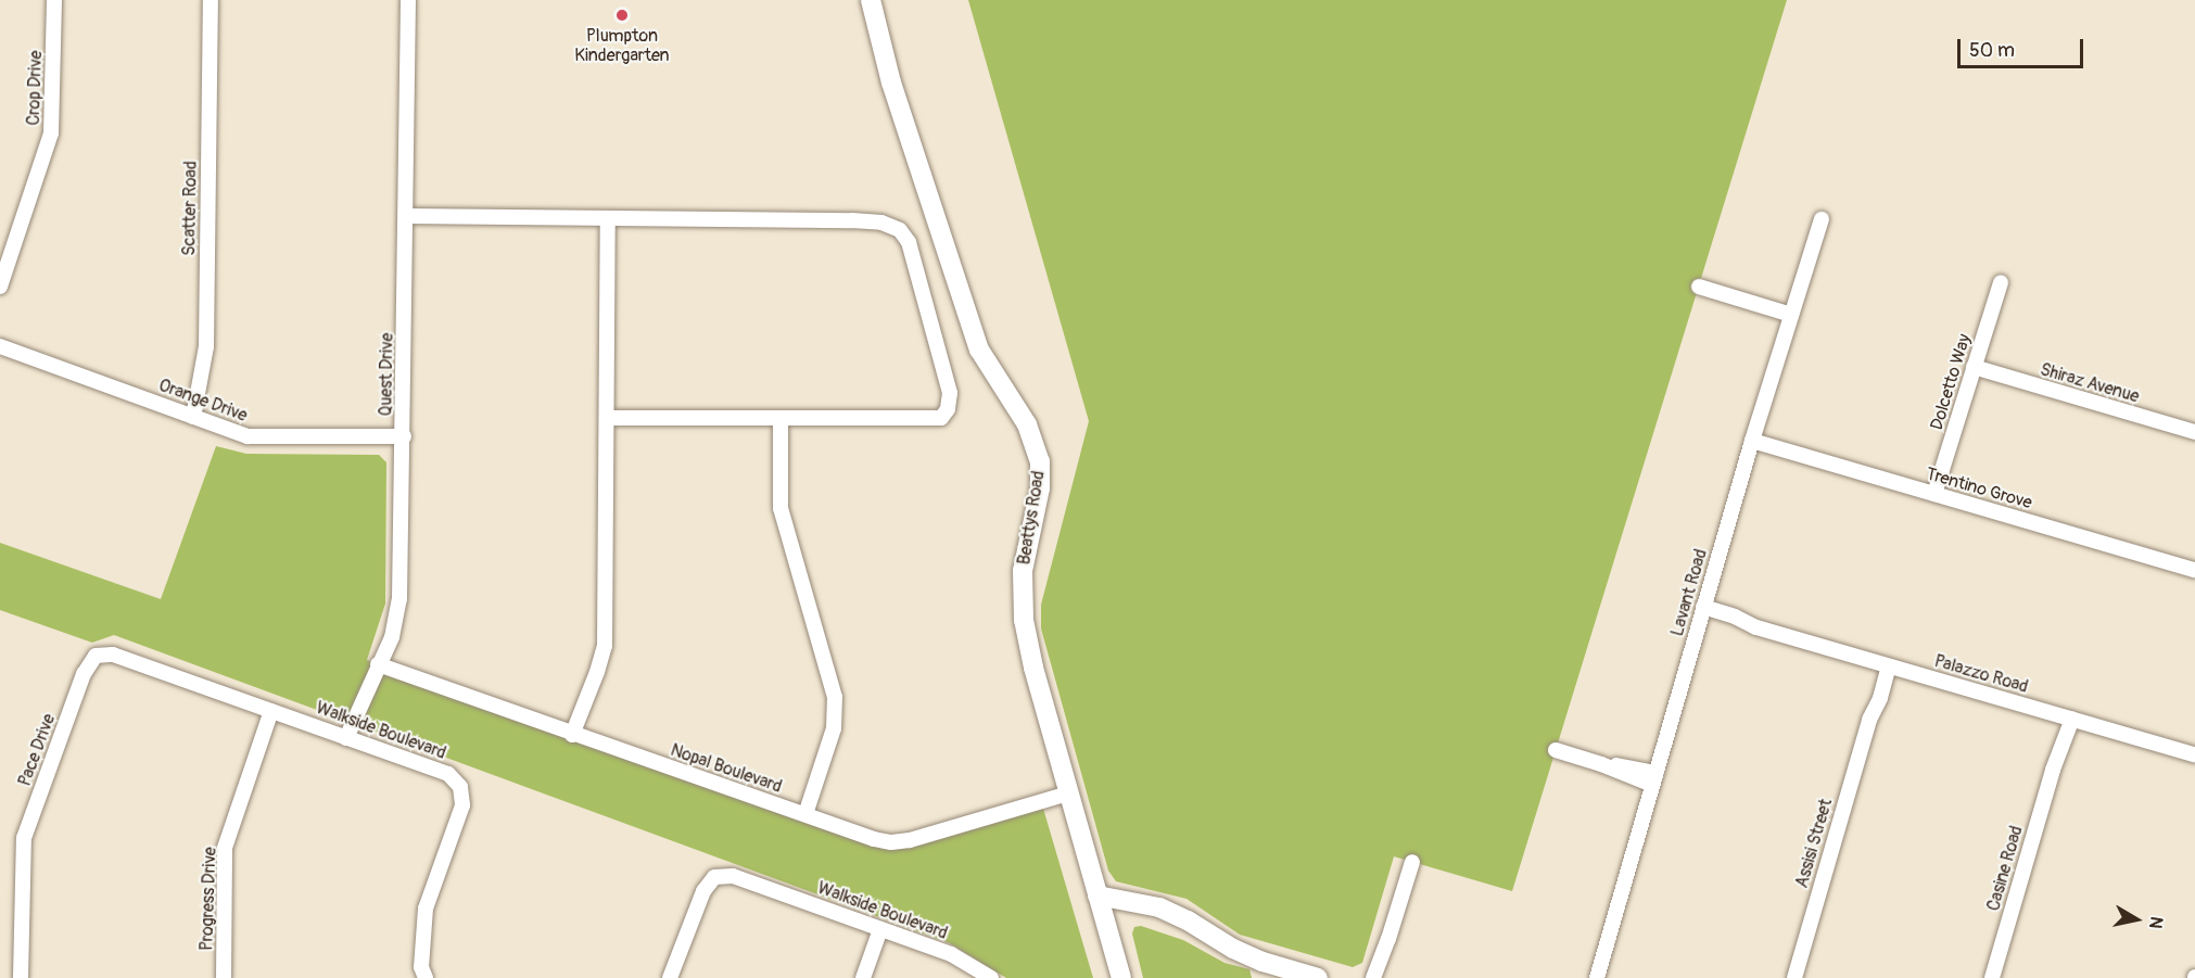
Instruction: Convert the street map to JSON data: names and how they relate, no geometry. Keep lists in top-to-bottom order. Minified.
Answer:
{"streets":{"street":["Crop Drive","Scatter Road","Quest Drive","Dolcetto Way","Shiraz Avenue","Orange Drive","Trentino Grove","Beattys Road","Lavant Road","Palazzo Road","Walkside Boulevard","Pace Drive","Nopal Boulevard","Assisi Street","Casine Road","Progress Drive"]},"crossings":[["Scatter Road","Orange Drive"],["Quest Drive","Orange Drive"],["Quest Drive","Walkside Boulevard"],["Quest Drive","Nopal Boulevard"],["Dolcetto Way","Shiraz Avenue"],["Dolcetto Way","Trentino Grove"],["Trentino Grove","Lavant Road"],["Beattys Road","Nopal Boulevard"],["Lavant Road","Palazzo Road"],["Palazzo Road","Assisi Street"],["Palazzo Road","Casine Road"],["Walkside Boulevard","Pace Drive"],["Walkside Boulevard","Progress Drive"]],"places":["Plumpton Kindergarten"],"scale_bar":"50 m","north":"right"}
